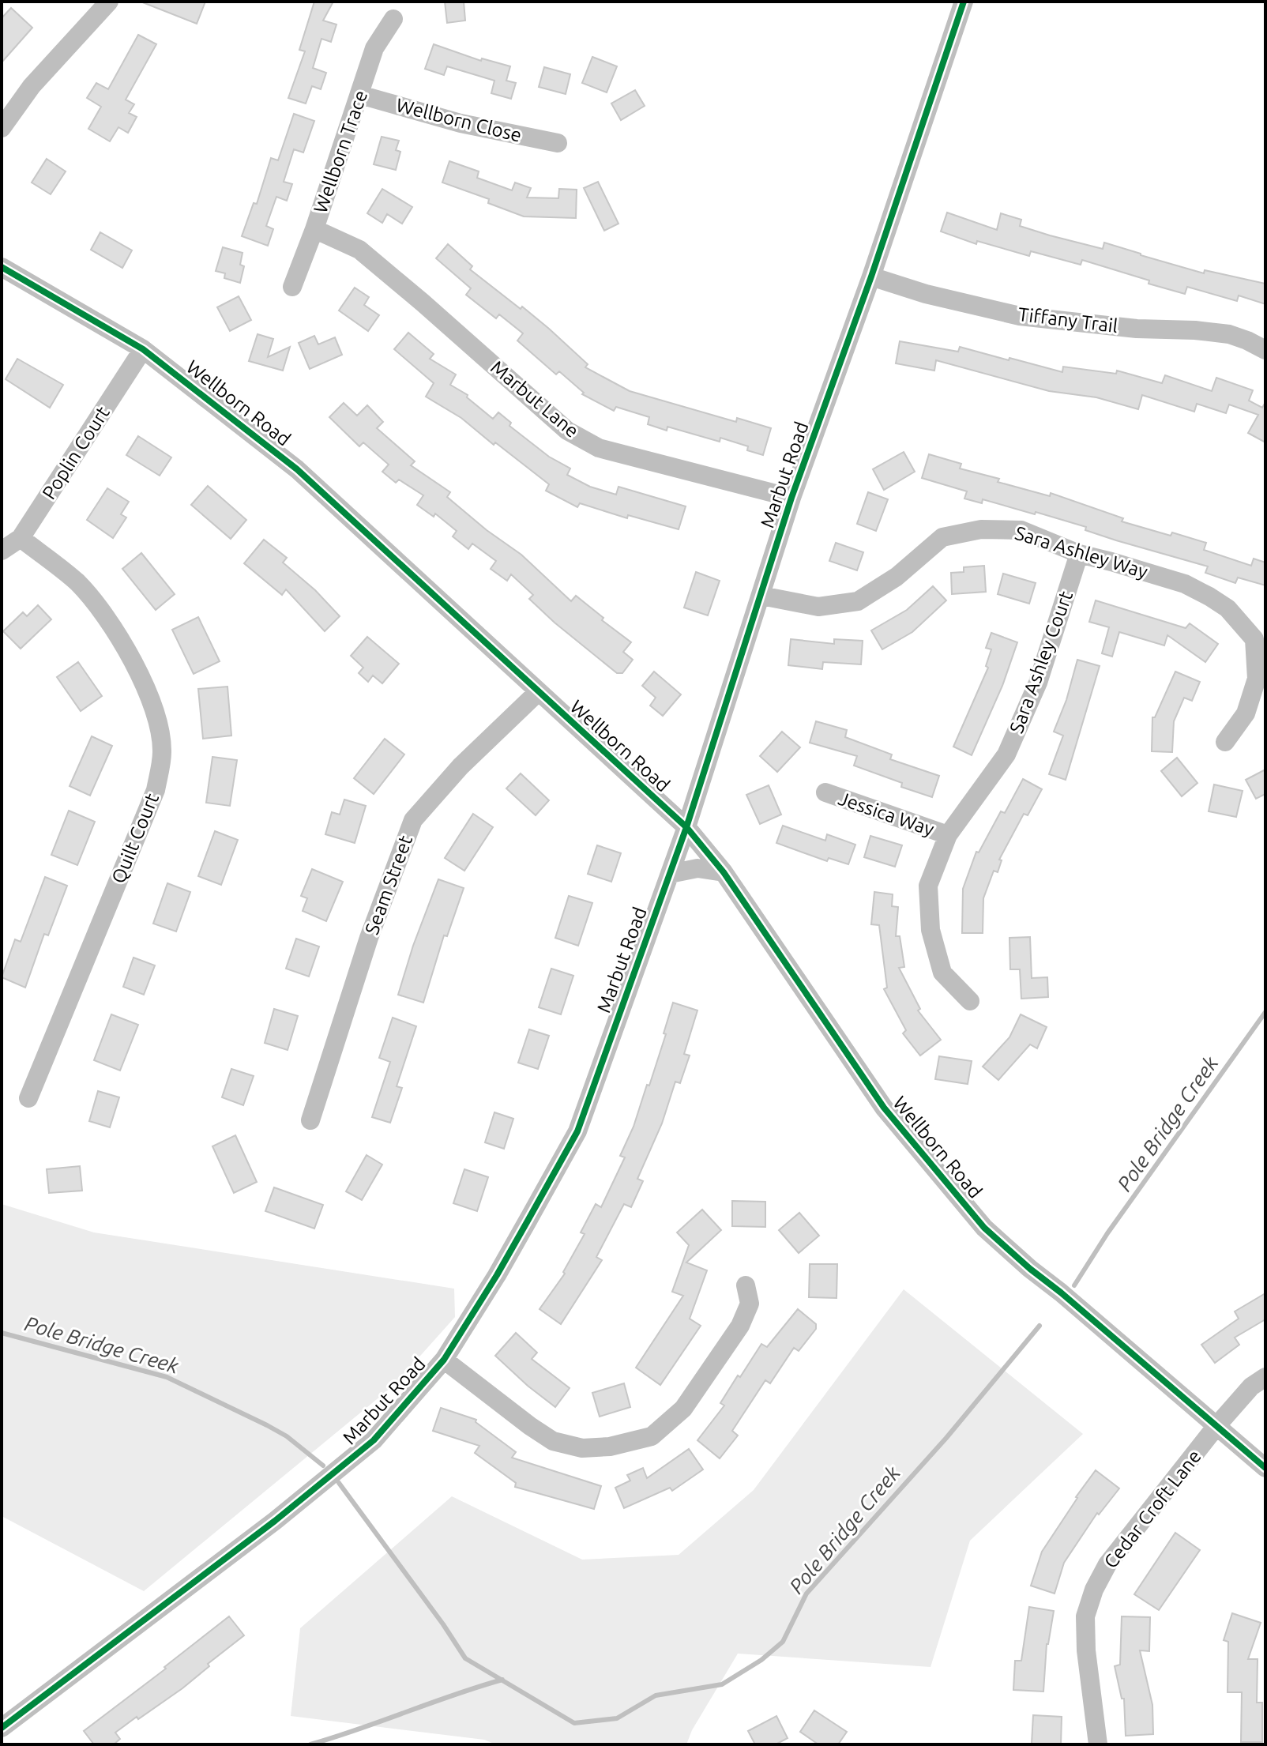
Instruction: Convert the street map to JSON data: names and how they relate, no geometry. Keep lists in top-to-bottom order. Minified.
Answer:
{"streets":{"street":["Wellborn Close","Wellborn Trace","Tiffany Trail","Marbut Lane","Wellborn Road","Poplin Court","Marbut Road","Sara Ashley Way","Sara Ashley Court","Jessica Way","Quilt Court","Seam Street","Cedar Croft Lane"]},"crossings":[["Wellborn Close","Wellborn Trace"],["Wellborn Trace","Marbut Lane"],["Tiffany Trail","Marbut Road"],["Marbut Lane","Marbut Road"],["Wellborn Road","Poplin Court"],["Wellborn Road","Marbut Road"],["Wellborn Road","Seam Street"],["Wellborn Road","Cedar Croft Lane"],["Poplin Court","Quilt Court"],["Marbut Road","Sara Ashley Way"],["Sara Ashley Way","Sara Ashley Court"],["Sara Ashley Court","Jessica Way"]],"water":["Pole Bridge Creek"]}
